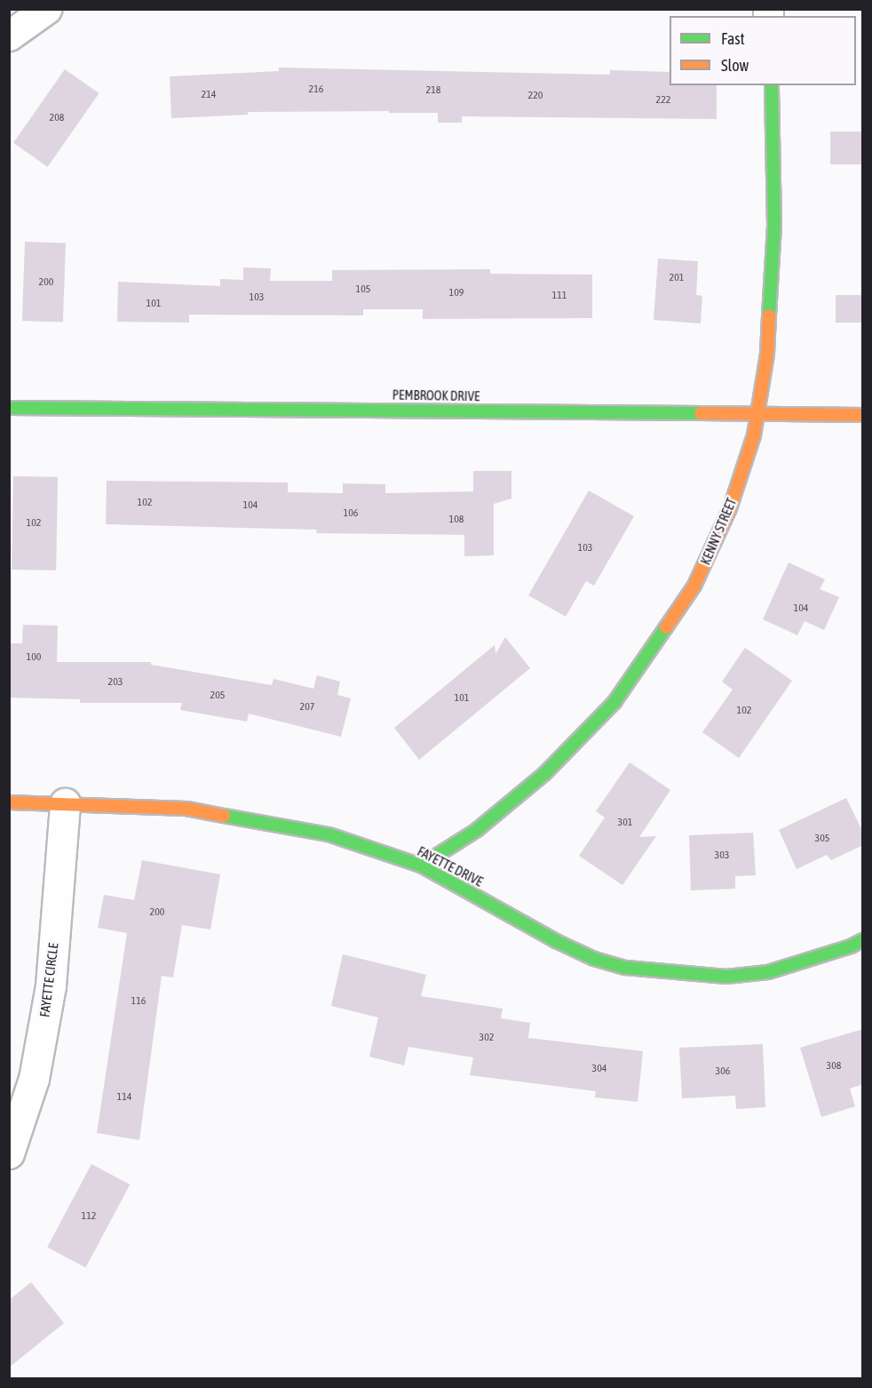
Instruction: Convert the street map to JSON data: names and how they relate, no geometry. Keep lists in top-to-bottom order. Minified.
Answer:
{"streets":{"street":["PEMBROOK DRIVE","KENNY STREET","FAYETTE DRIVE","FAYETTE CIRCLE"]},"crossings":[["PEMBROOK DRIVE","KENNY STREET"],["KENNY STREET","FAYETTE DRIVE"],["FAYETTE DRIVE","FAYETTE CIRCLE"]],"house_numbers":["216","218","214","220","222","208","201","200","105","109","111","103","101","102","104","106","108","102","103","104","100","203","205","101","207","102","301","305","303","200","116","302","308","304","306","114","112"],"legend":["Fast","Slow"]}
